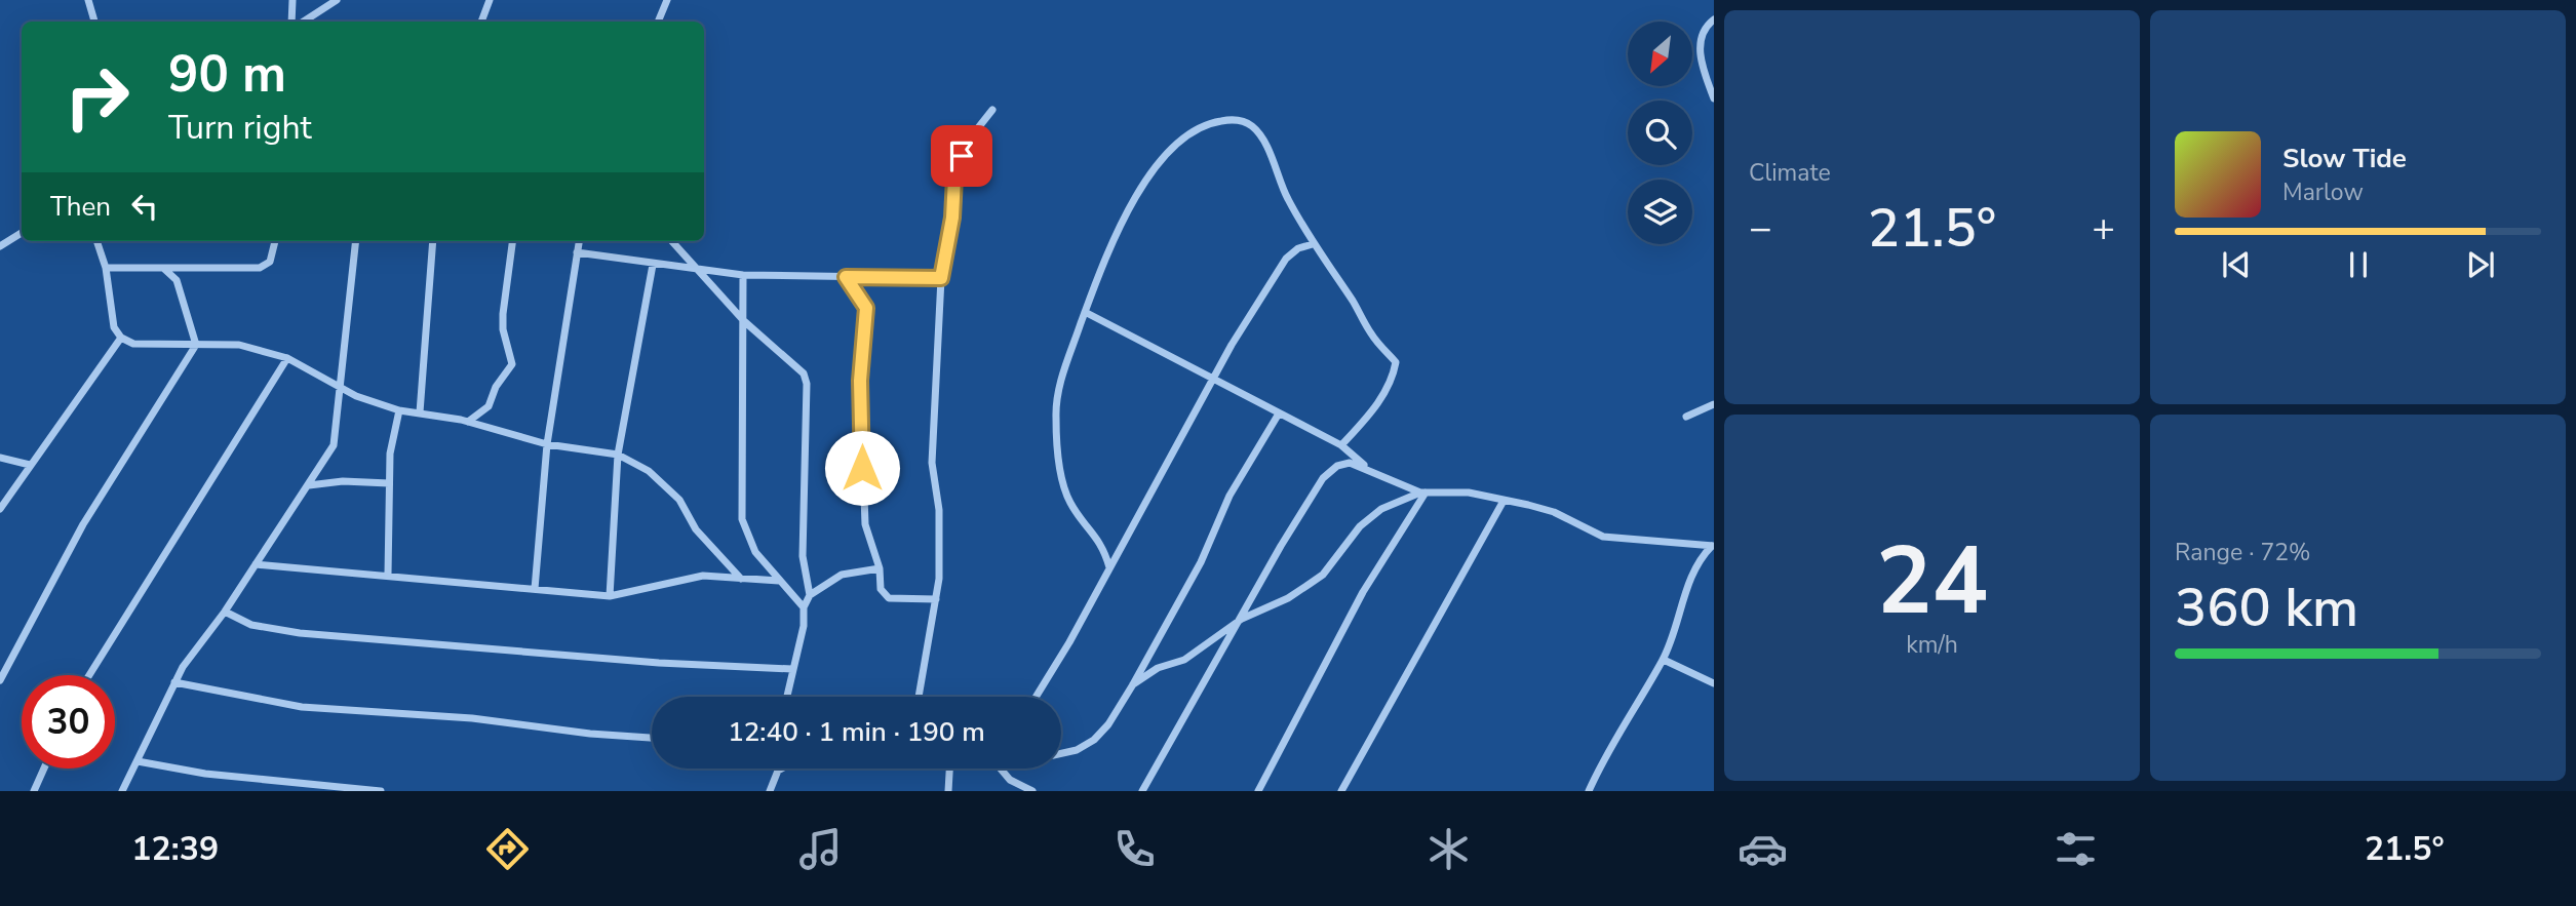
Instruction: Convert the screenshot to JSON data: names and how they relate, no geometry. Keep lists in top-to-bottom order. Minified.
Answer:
{"north":"bottom left","page":{"tile":["Climate",["24","km/h"],["Range · 72%","360 km"]],"turn":["90 m","Turn right"],"song":["Slow Tide","Marlow"],"then":"Then","heat":["−","21.5°","+"],"limit":"30","trip":"12:40 · 1 min · 190 m","tabs":["12:39","21.5°"]}}
